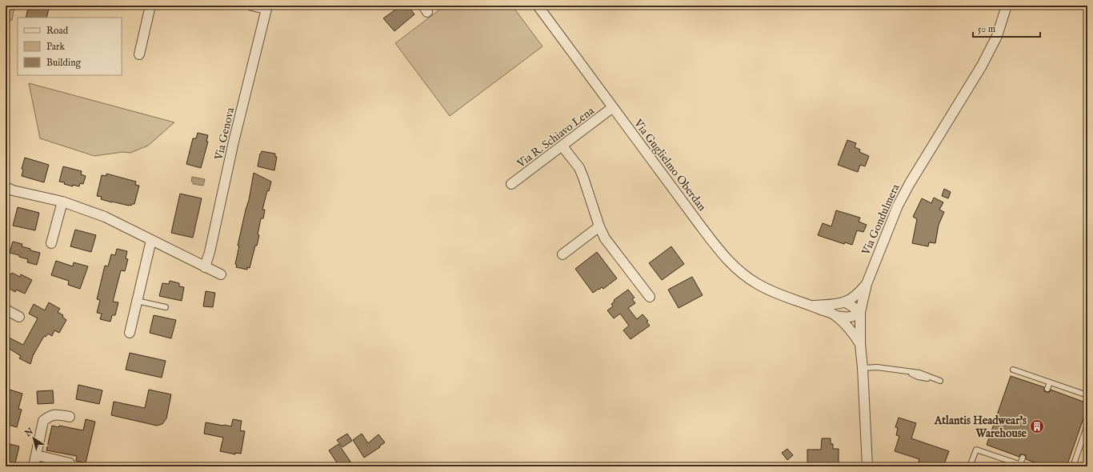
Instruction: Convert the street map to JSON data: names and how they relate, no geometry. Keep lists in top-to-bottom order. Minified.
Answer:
{"streets":{"street":["Via Genova","Via R. Schiavo Lena","Via Guglielmo Oberdan","Via Gondulmera"]},"crossings":[["Via R. Schiavo Lena","Via Guglielmo Oberdan"],["Via Guglielmo Oberdan","Via Gondulmera"]],"places":{"building":["Atlantis Headwear's Warehouse"]},"legend":["Road","Park","Building"],"scale_bar":"50 m","north":"top left"}
